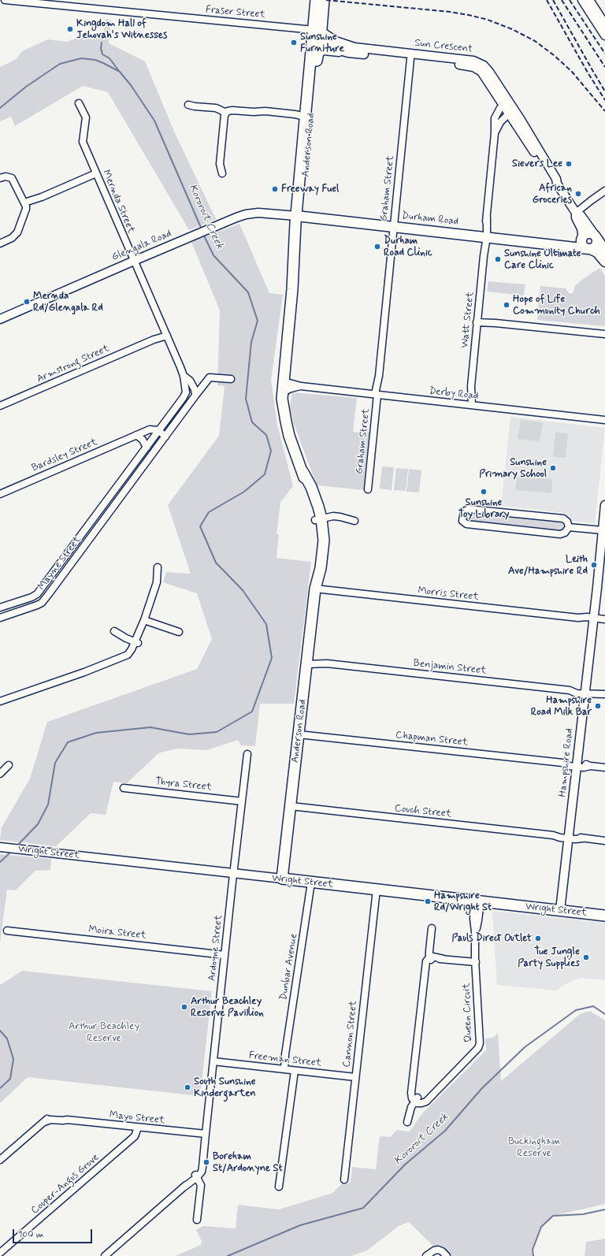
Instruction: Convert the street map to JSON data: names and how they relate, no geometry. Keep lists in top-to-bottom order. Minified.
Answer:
{"streets":{"main road":["Sun Crescent","Anderson Road","Durham Road","Wright Street"],"street":["Fraser Street","Graham Street","Mernda Street","Glengala Road","Watt Street","Armstrong Street","Derby Road","Bardsley Street","Mayne Street","Morris Street","Benjamin Street","Chapman Street","Hampshire Road","Thyra Street","Couch Street","Moira Street","Ardoyne Street","Dunbar Avenue","Queen Circuit","Cannon Street","Freeman Street","Mayo Street","Couper-Angus Grove"]},"crossings":[["Fraser Street","Sun Crescent"],["Fraser Street","Anderson Road"],["Sun Crescent","Anderson Road"],["Sun Crescent","Graham Street"],["Sun Crescent","Durham Road"],["Sun Crescent","Watt Street"],["Anderson Road","Durham Road"],["Anderson Road","Glengala Road"],["Anderson Road","Derby Road"],["Anderson Road","Morris Street"],["Anderson Road","Benjamin Street"],["Anderson Road","Chapman Street"],["Anderson Road","Couch Street"],["Anderson Road","Wright Street"],["Graham Street","Durham Road"],["Graham Street","Derby Road"],["Mernda Street","Glengala Road"],["Mernda Street","Armstrong Street"],["Mernda Street","Mayne Street"],["Durham Road","Glengala Road"],["Durham Road","Watt Street"],["Watt Street","Derby Road"],["Bardsley Street","Mayne Street"],["Morris Street","Hampshire Road"],["Benjamin Street","Hampshire Road"],["Chapman Street","Hampshire Road"],["Hampshire Road","Couch Street"],["Hampshire Road","Wright Street"],["Thyra Street","Ardoyne Street"],["Wright Street","Ardoyne Street"],["Wright Street","Dunbar Avenue"],["Wright Street","Queen Circuit"],["Wright Street","Cannon Street"],["Moira Street","Ardoyne Street"],["Ardoyne Street","Freeman Street"],["Ardoyne Street","Mayo Street"],["Dunbar Avenue","Freeman Street"],["Cannon Street","Freeman Street"],["Mayo Street","Couper-Angus Grove"]],"water":["Kororoit Creek"],"parks":["Arthur Beachley Reserve","Buckingham Reserve"],"places":["Kingdom Hall of Jehovah's Witnesses","Sunshine Furniture","Sievers Lee","Freeway Fuel","African Groceries","Durham Road Clinic","Sunshine Ultimate Care Clinic","Mernda Rd/Glengala Rd","Hope of Life Community Church","Sunshine Primary School","Sunshine Toy Library","Leith Ave/Hampshire Rd","Hampshire Road Milk Bar","Hampshire Rd/Wright St","Pauls Direct Outlet","Tue Jungle Party Supplies","Arthur Beachley Reserve Pavillion","South Sunshine Kindergarten","Boreham St/Ardonyne St"],"scale_bar":"100 m"}
